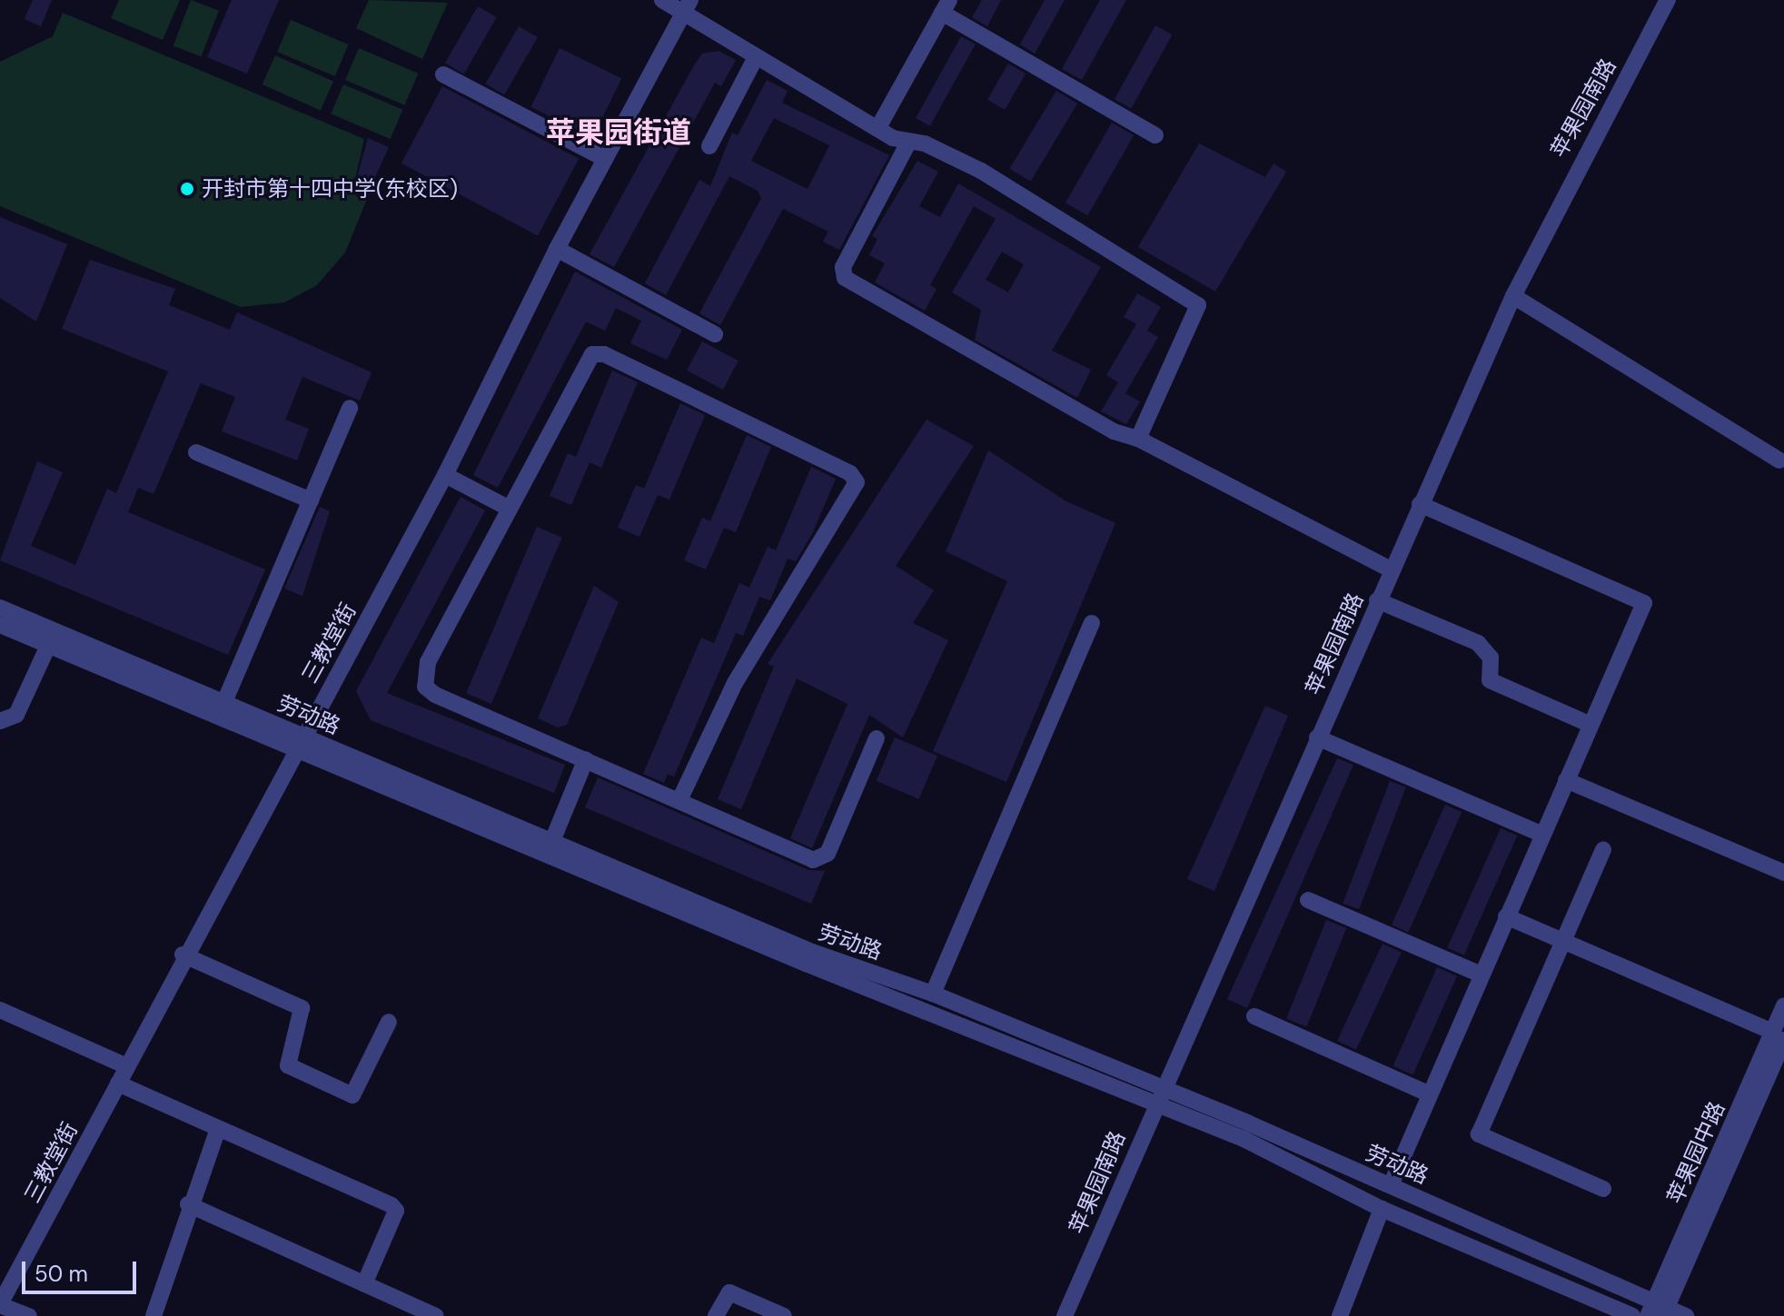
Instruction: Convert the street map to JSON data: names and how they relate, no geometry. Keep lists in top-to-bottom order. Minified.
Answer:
{"streets":{"street":["苹果园南路","三教堂街","劳动路","苹果园中路"]},"crossings":[["苹果园南路","劳动路"],["三教堂街","劳动路"],["劳动路","苹果园中路"]],"districts":["苹果园街道"],"places":["开封市第十四中学(东校区)"],"scale_bar":"50 m"}
